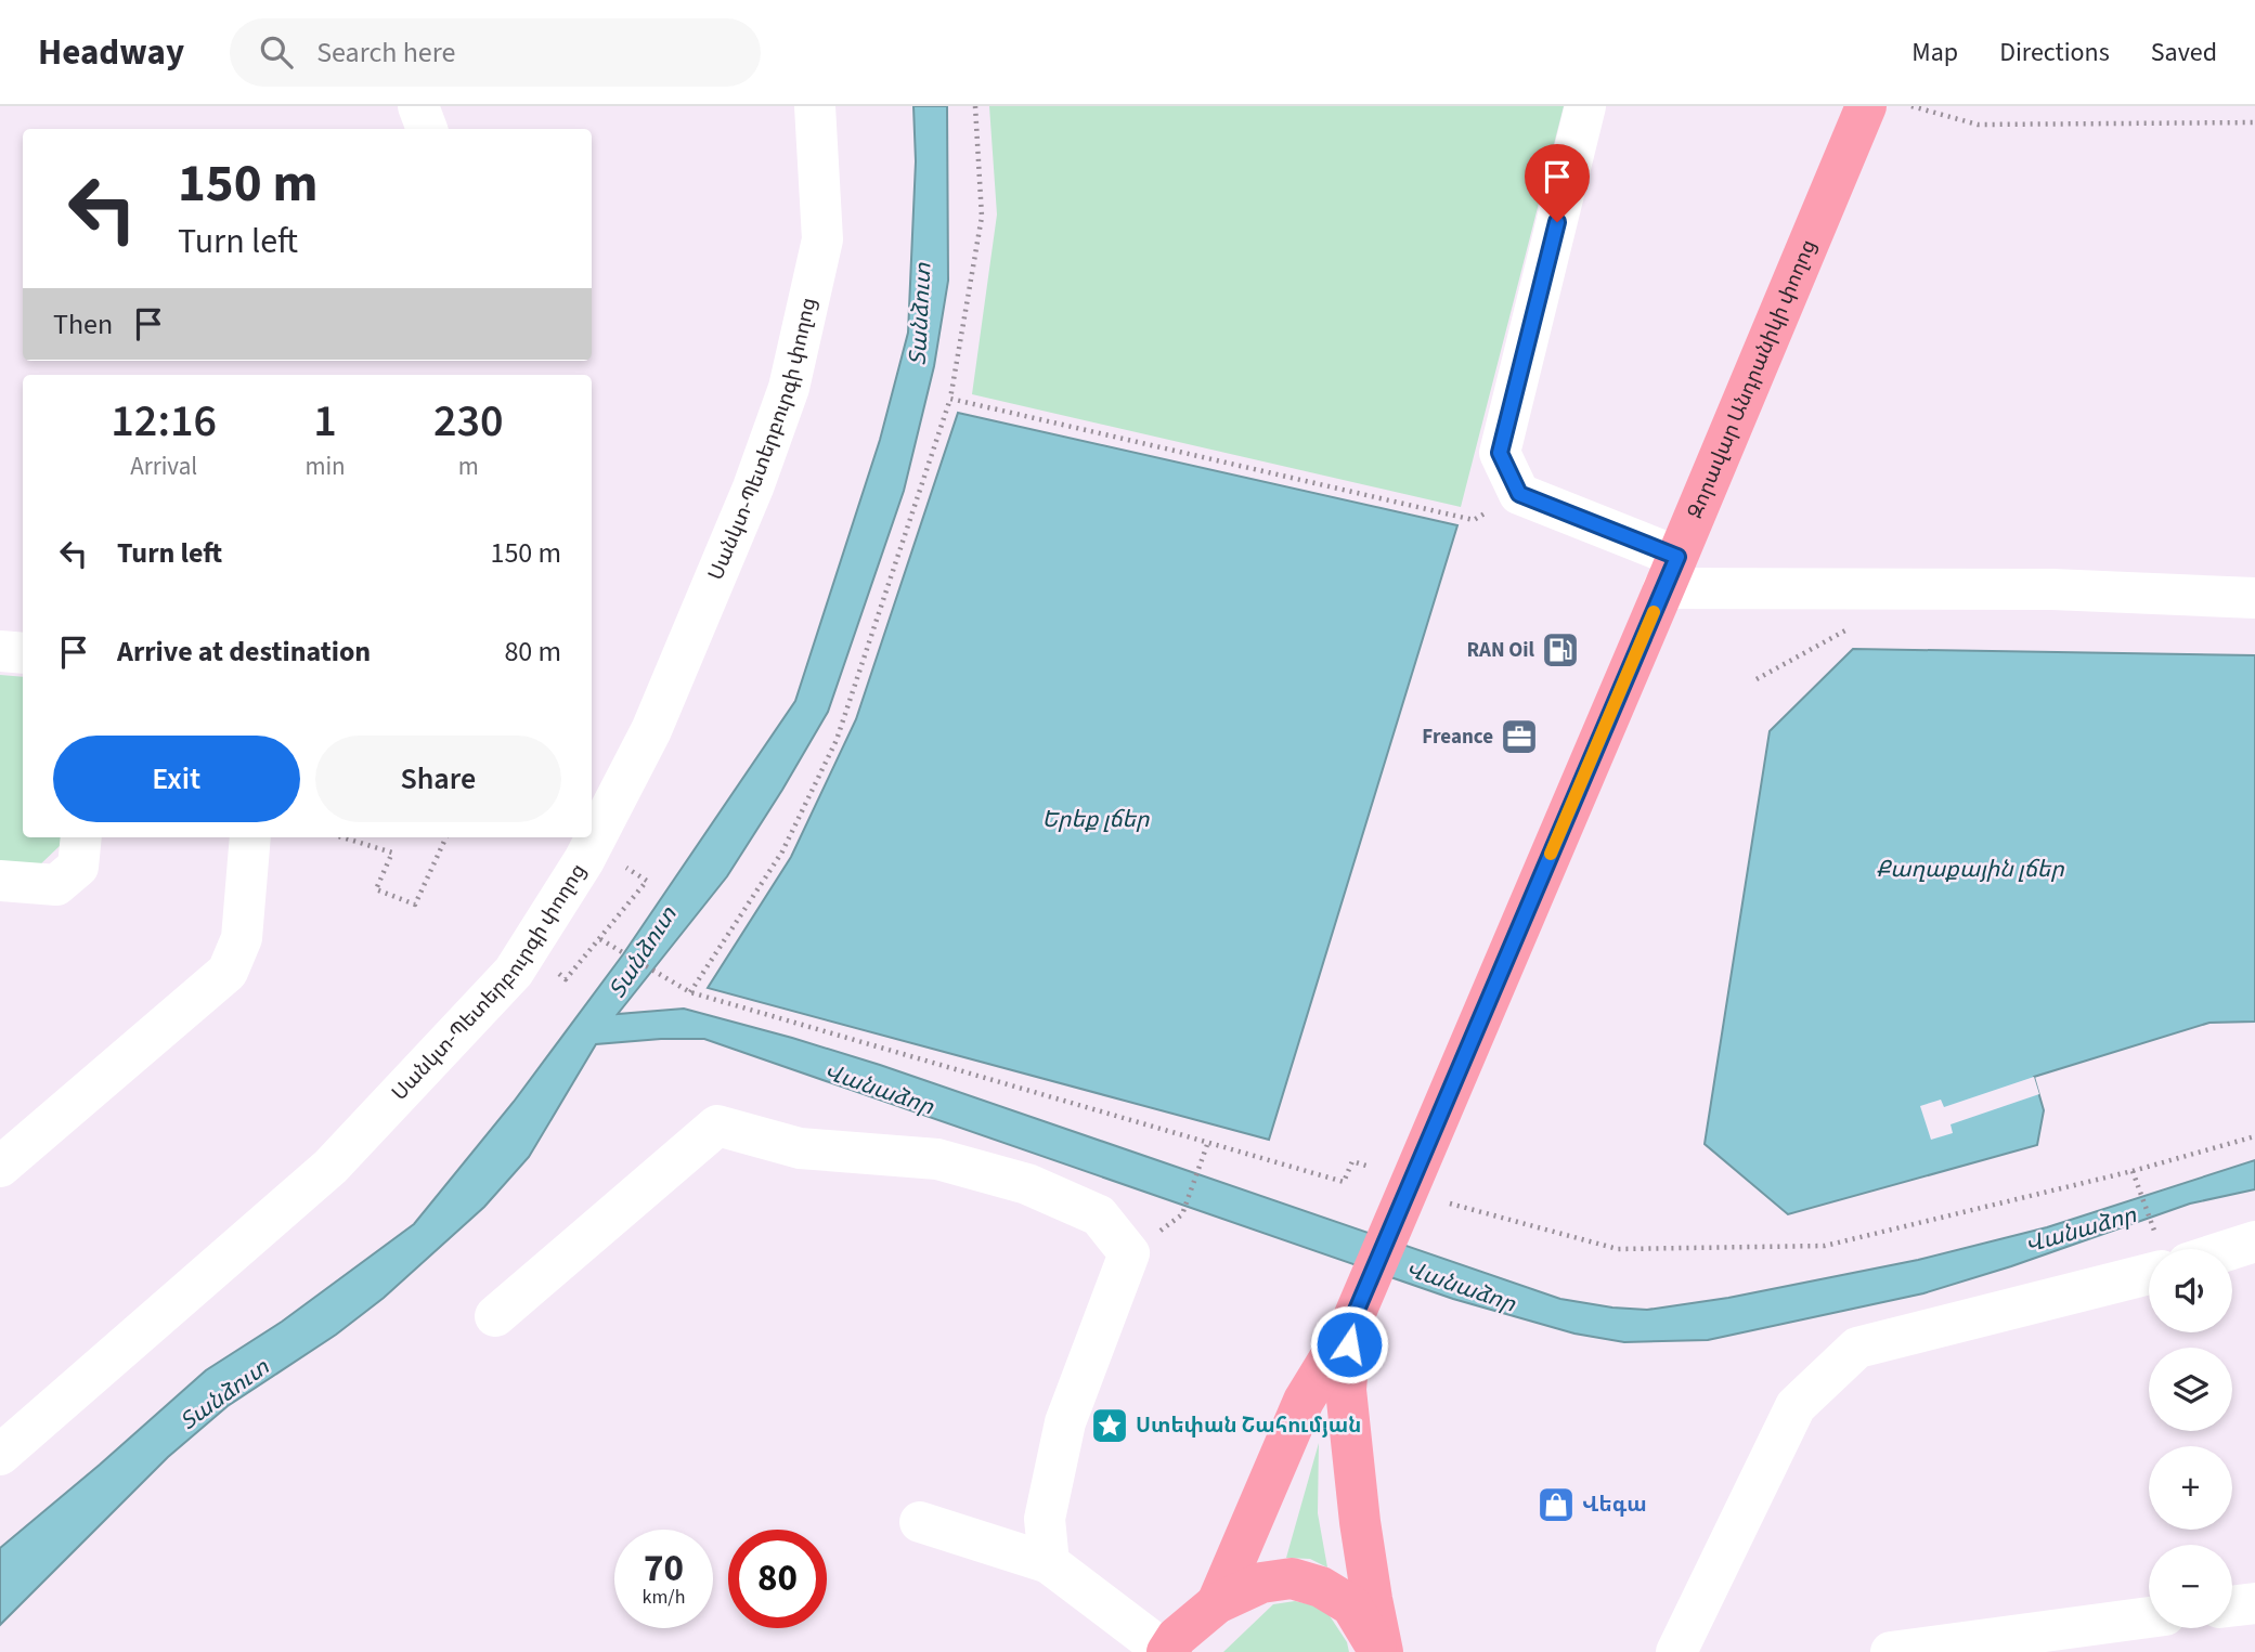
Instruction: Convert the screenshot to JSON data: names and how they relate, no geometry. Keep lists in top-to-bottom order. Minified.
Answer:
{"streets":{"highway":["Զորավար Անդրանիկի փողոց"],"street":["Սանկտ-Պետերբուրգի փողոց"]},"water":["Տանձուտ","Երեք լճեր","Քաղաքային լճեր","Վանաձոր"],"places":{"fuel station":["RAN Oil"],"office":["Freance"],"place":["Ստեփան Շահումյան"],"shop":["Վեգա"]},"page":{"header":"Headway","search":"Search here","nav":["Map","Directions","Saved"],"turn":["150 m","Turn left"],"then":"Then","eta":["12:16","Arrival","1","min","230","m"],"list":[{"name":"Turn left","value":"150 m"},{"name":"Arrive at destination","value":"80 m"}],"buttons":["Exit","Share"],"map_buttons":["+","−"],"speed":"70 km/h","limit":"80"}}
